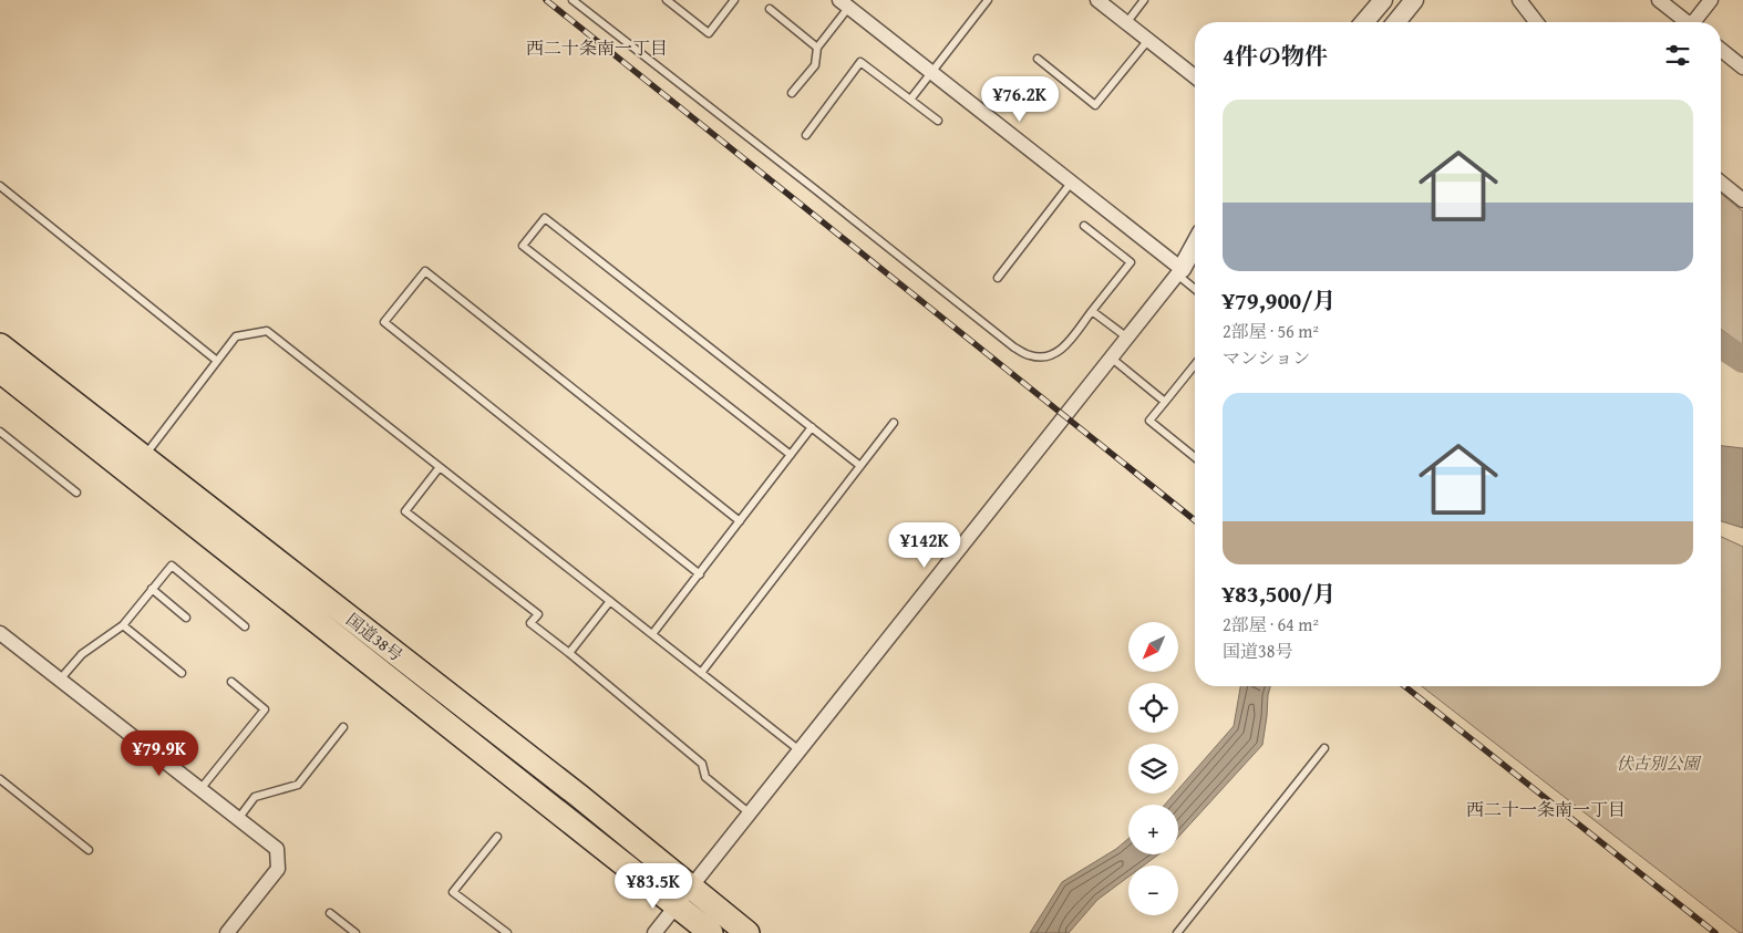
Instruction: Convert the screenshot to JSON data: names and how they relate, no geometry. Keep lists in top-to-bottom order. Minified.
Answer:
{"streets":{"highway":["国道38号"]},"districts":["西二十条南一丁目","西二十一条南一丁目"],"parks":["伏古別公園"],"north":"bottom left","page":{"heading":"4件の物件","price":["¥76.2K","¥142K","¥79.9K","¥83.5K"],"list":[{"name":"¥79,900/月","note":"2部屋 · 56 m² · マンション"},{"name":"¥83,500/月","note":"2部屋 · 64 m² · 国道38号"}],"map_buttons":["+","−"]}}
